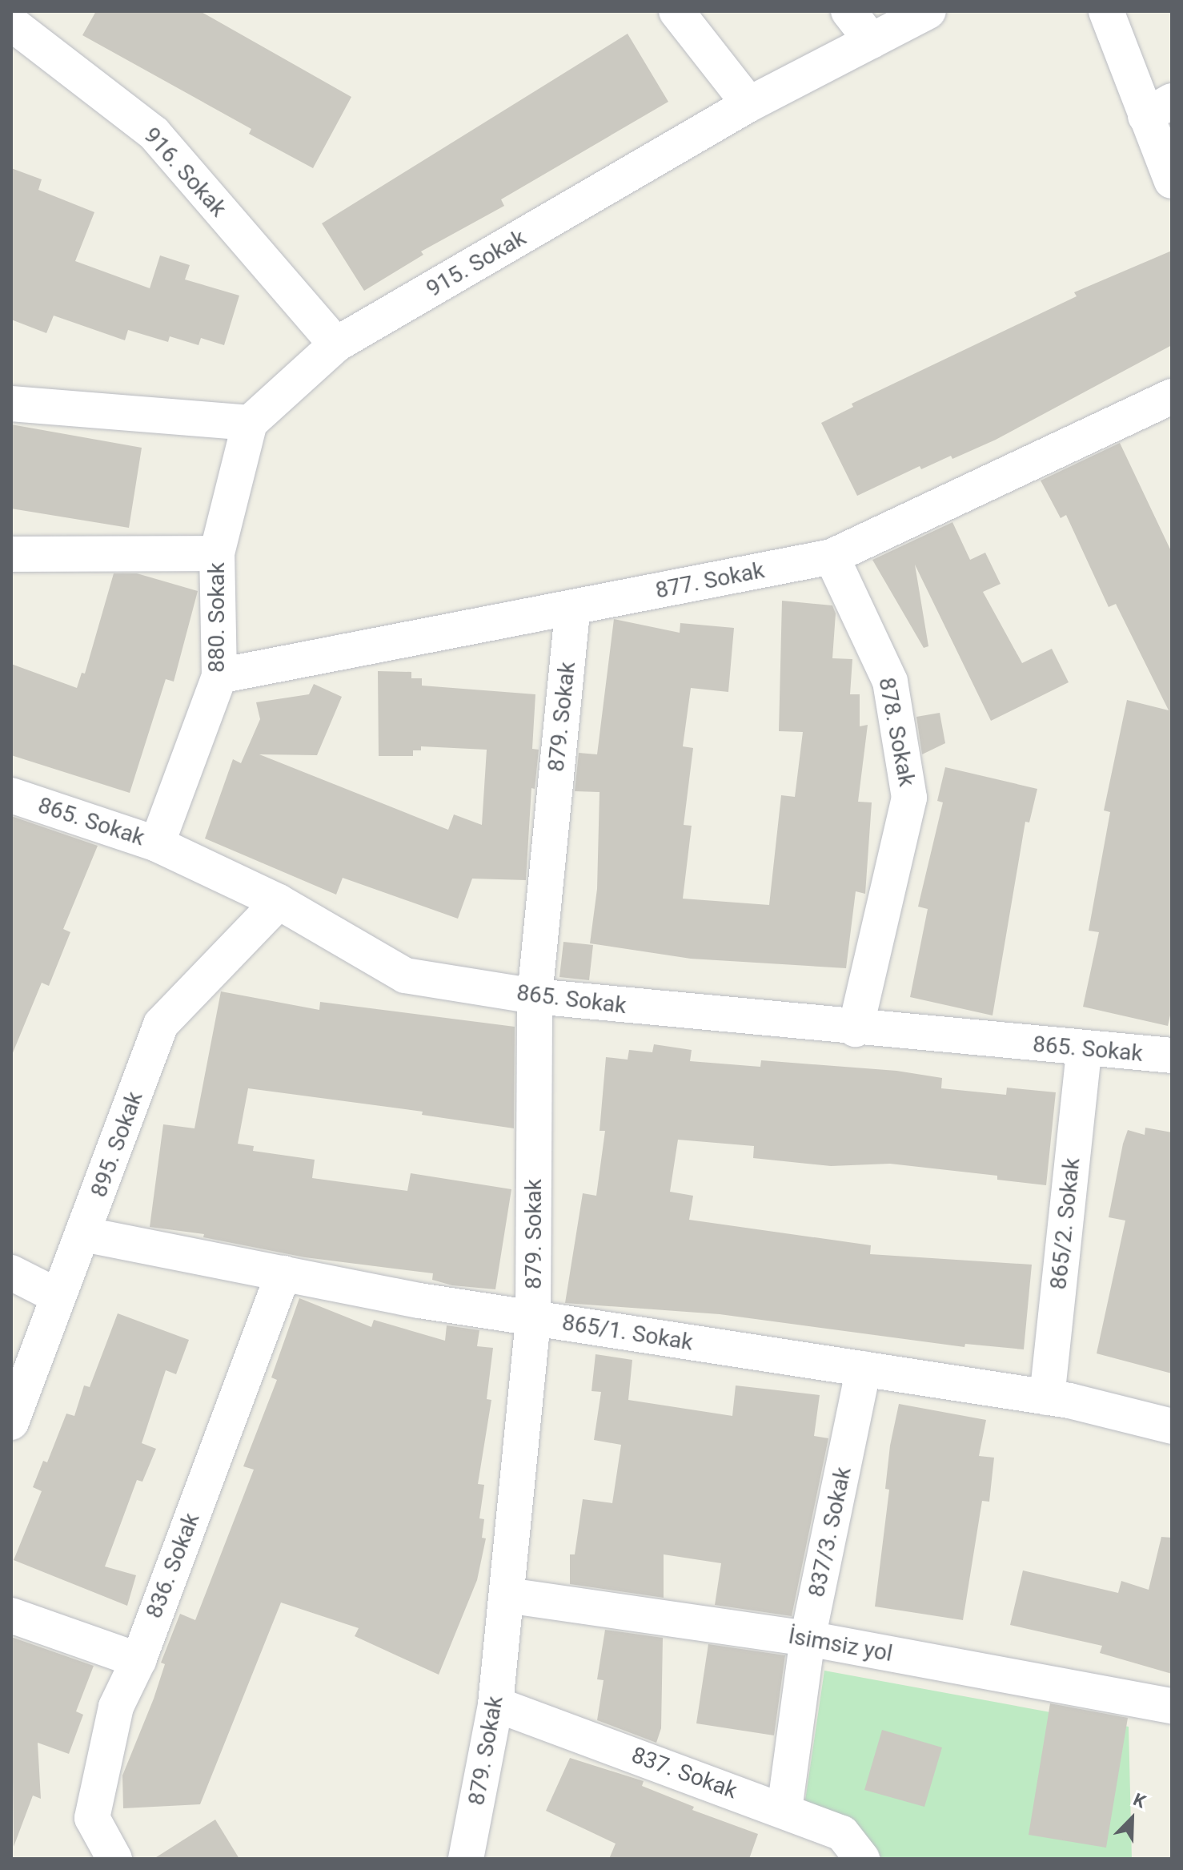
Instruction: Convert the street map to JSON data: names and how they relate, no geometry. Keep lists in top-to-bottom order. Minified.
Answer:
{"streets":{"street":["916. Sokak","915. Sokak","877. Sokak","880. Sokak","879. Sokak","878. Sokak","865. Sokak","895. Sokak","865/2. Sokak","865/1. Sokak","837/3. Sokak","836. Sokak","İsimsiz yol","837. Sokak"]},"crossings":[["916. Sokak","915. Sokak"],["915. Sokak","880. Sokak"],["877. Sokak","880. Sokak"],["877. Sokak","879. Sokak"],["877. Sokak","878. Sokak"],["880. Sokak","865. Sokak"],["879. Sokak","865. Sokak"],["879. Sokak","865/1. Sokak"],["879. Sokak","İsimsiz yol"],["879. Sokak","837. Sokak"],["878. Sokak","865. Sokak"],["865. Sokak","895. Sokak"],["865. Sokak","865/2. Sokak"],["895. Sokak","865/1. Sokak"],["865/2. Sokak","865/1. Sokak"],["865/1. Sokak","837/3. Sokak"],["865/1. Sokak","836. Sokak"],["837/3. Sokak","İsimsiz yol"],["837/3. Sokak","837. Sokak"]],"north":"top right"}
